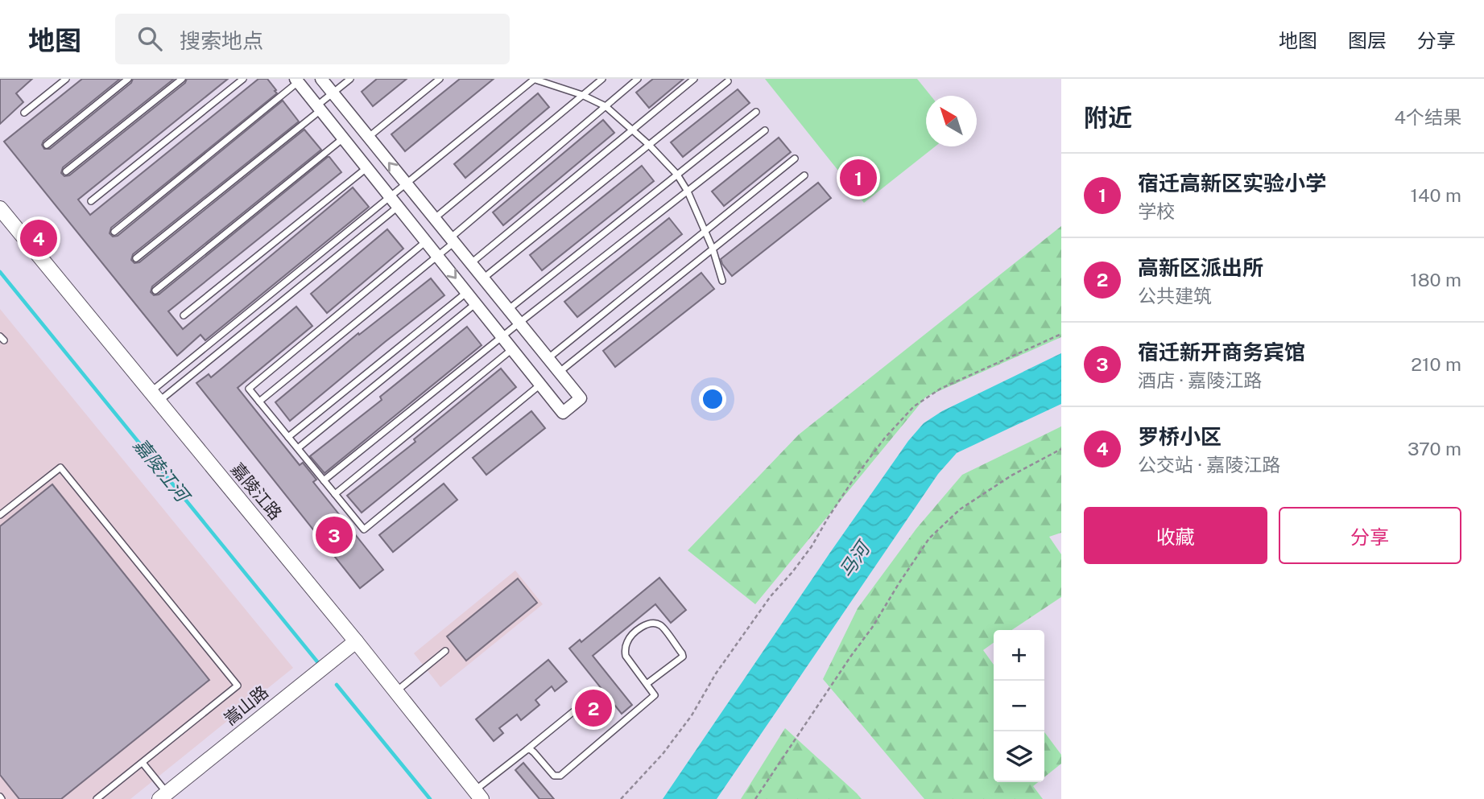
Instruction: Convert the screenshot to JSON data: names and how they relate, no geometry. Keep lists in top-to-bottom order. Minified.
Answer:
{"streets":{"street":["嘉陵江路","嵩山路"]},"crossings":[["嘉陵江路","嵩山路"]],"water":["嘉陵江河","马河"],"north":"top left","page":{"header":"地图","search":"搜索地点","nav":["地图","图层","分享"],"heading":["附近","4个结果"],"list":[{"mark":"1","name":"宿迁高新区实验小学","note":"学校","value":"140 m"},{"mark":"2","name":"高新区派出所","note":"公共建筑","value":"180 m"},{"mark":"3","name":"宿迁新开商务宾馆","note":"酒店 · 嘉陵江路","value":"210 m"},{"mark":"4","name":"罗桥小区","note":"公交站 · 嘉陵江路","value":"370 m"}],"pins":["1","4","3","2"],"buttons":["收藏","分享"],"map_buttons":["+","−"]}}
